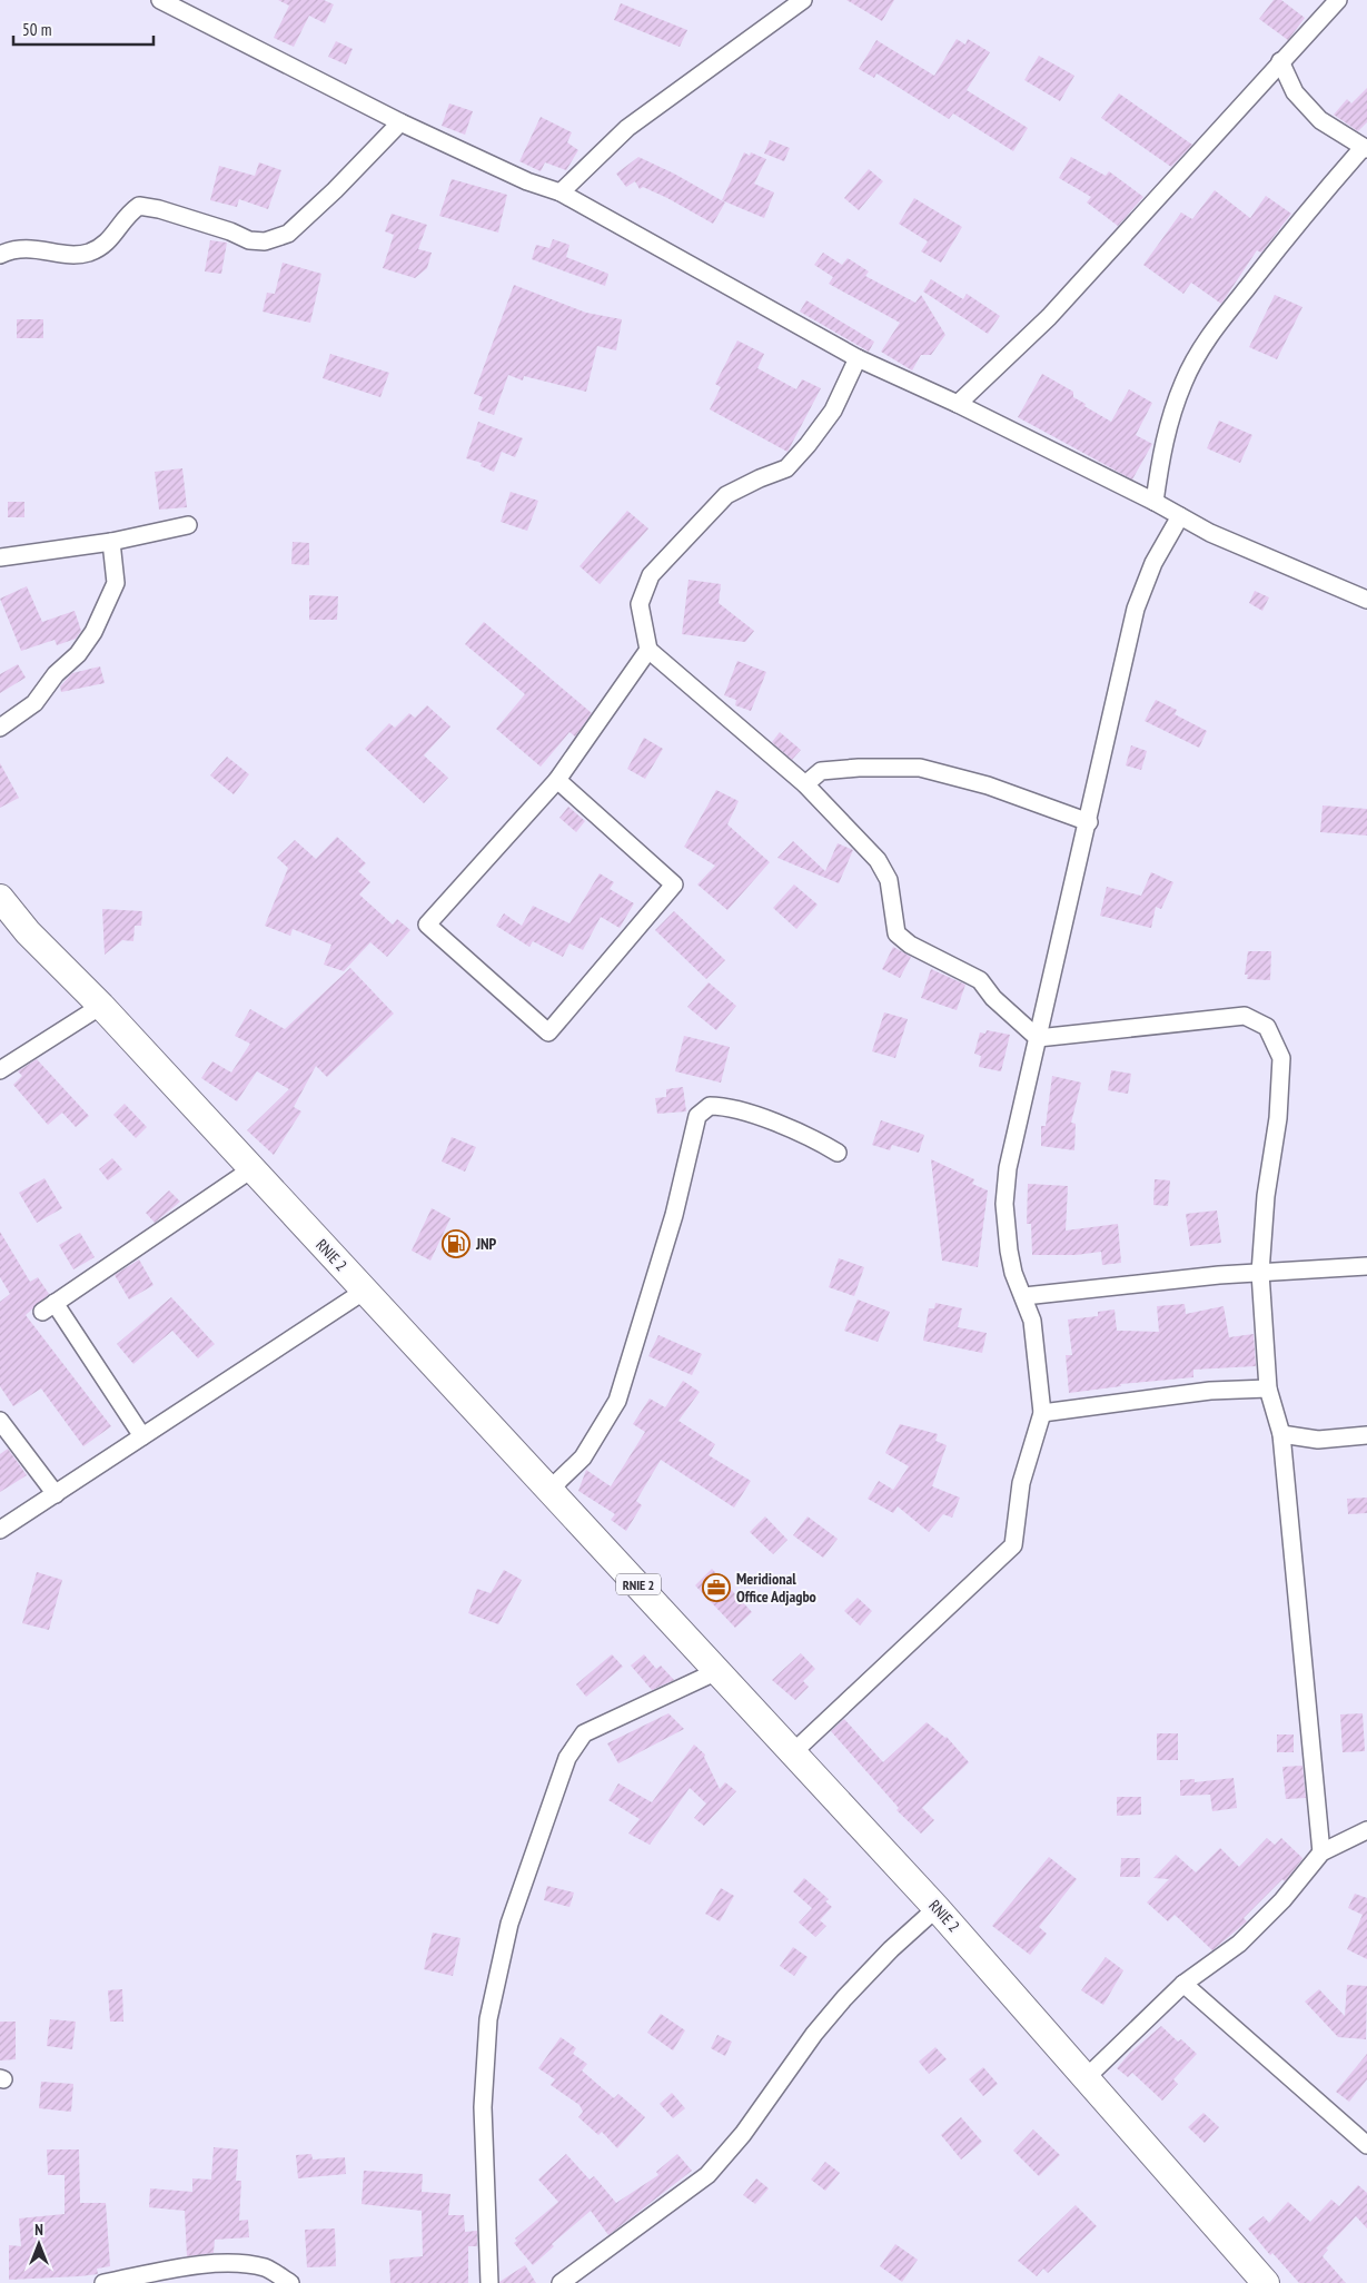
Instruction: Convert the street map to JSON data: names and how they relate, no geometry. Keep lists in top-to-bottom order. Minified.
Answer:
{"streets":{"highway":["RNIE 2"]},"places":{"fuel station":["JNP"],"office":["Meridional Office Adjagbo"]},"scale_bar":"50 m","north":"top"}
